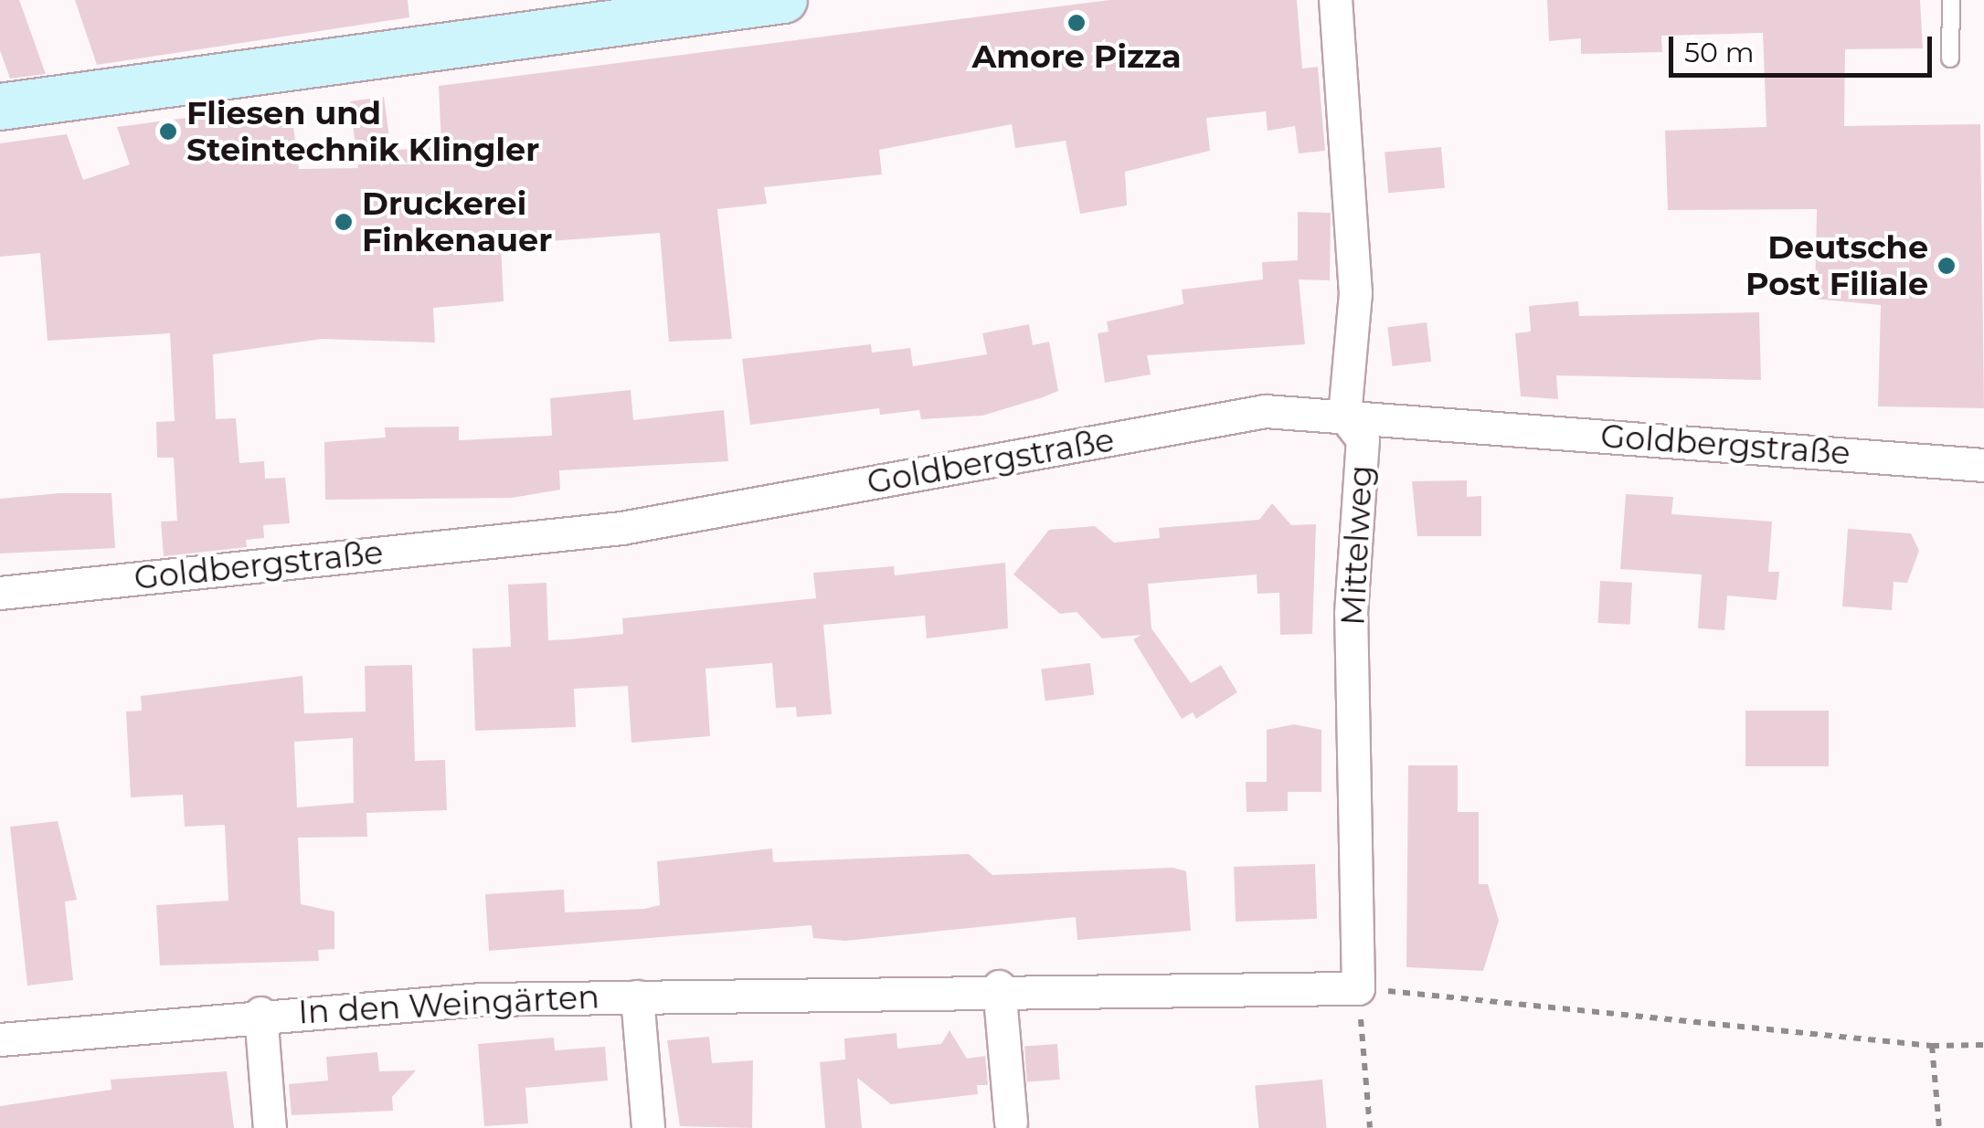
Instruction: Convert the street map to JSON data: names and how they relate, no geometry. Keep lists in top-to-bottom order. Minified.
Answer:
{"streets":{"street":["Goldbergstraße","Mittelweg","In den Weingärten"]},"crossings":[["Goldbergstraße","Mittelweg"],["Mittelweg","In den Weingärten"]],"places":["Amore Pizza","Fliesen und Steintechnik Klingler","Druckerei Finkenauer","Deutsche Post Filiale"],"scale_bar":"50 m"}
